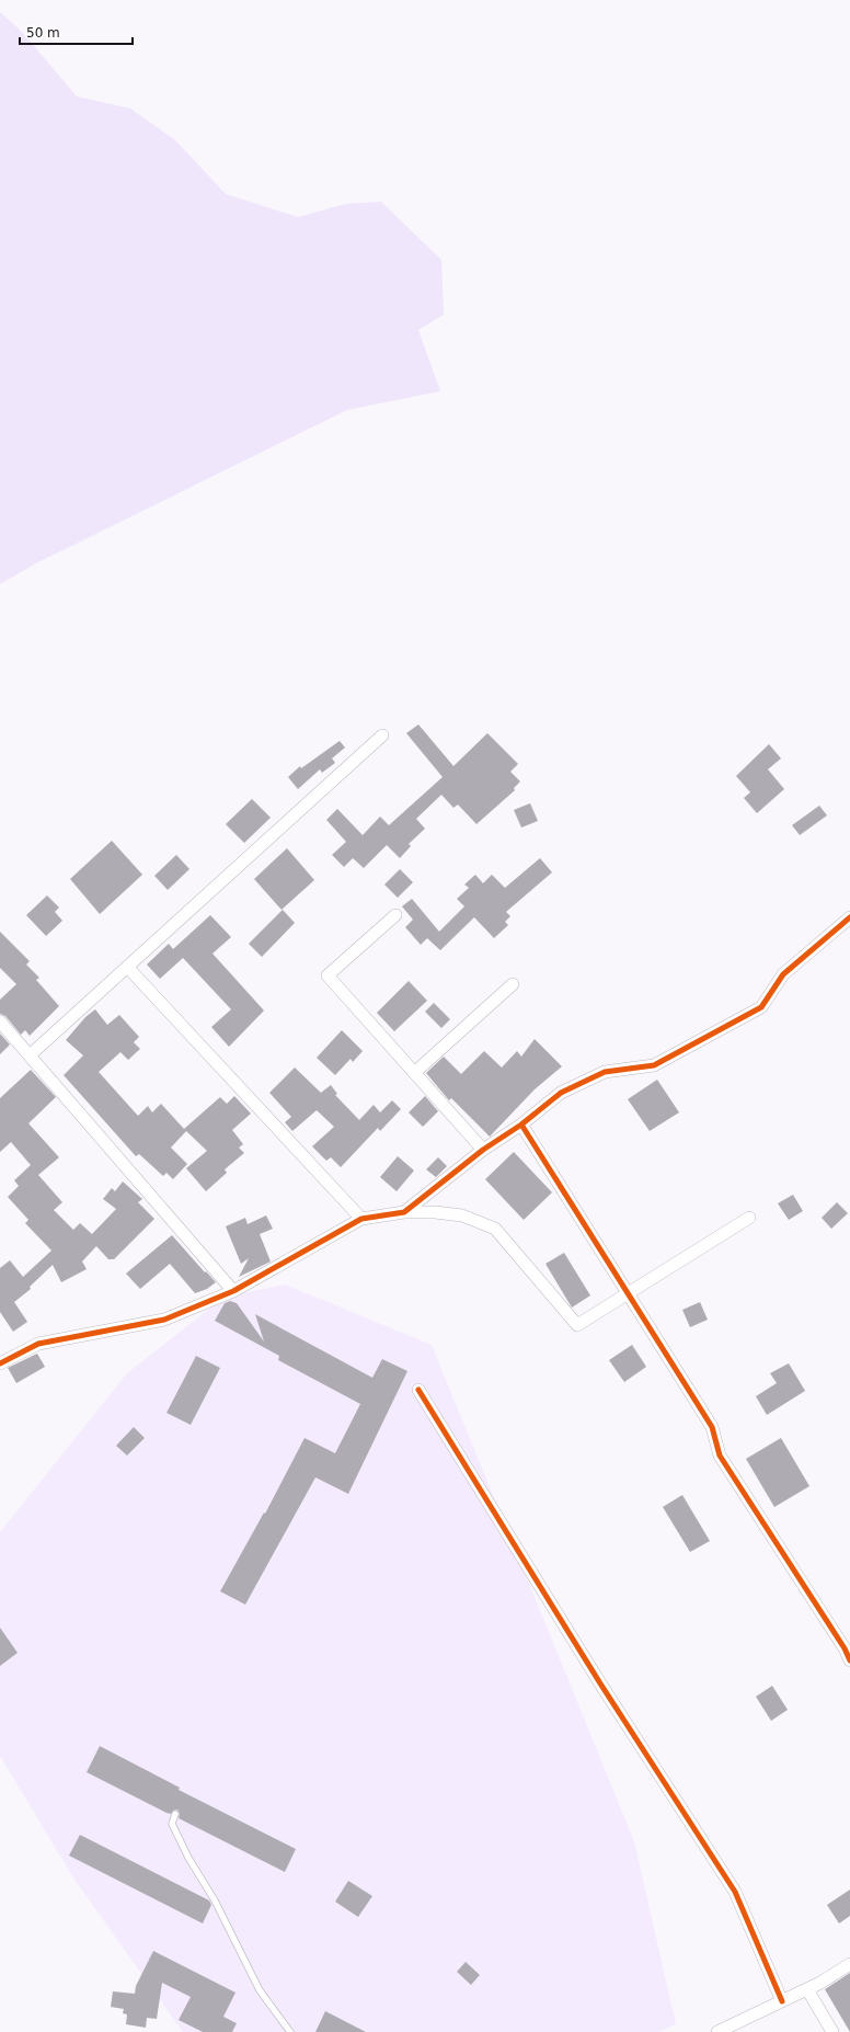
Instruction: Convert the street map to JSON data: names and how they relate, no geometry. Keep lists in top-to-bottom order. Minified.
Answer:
{"scale_bar":"50 m"}
